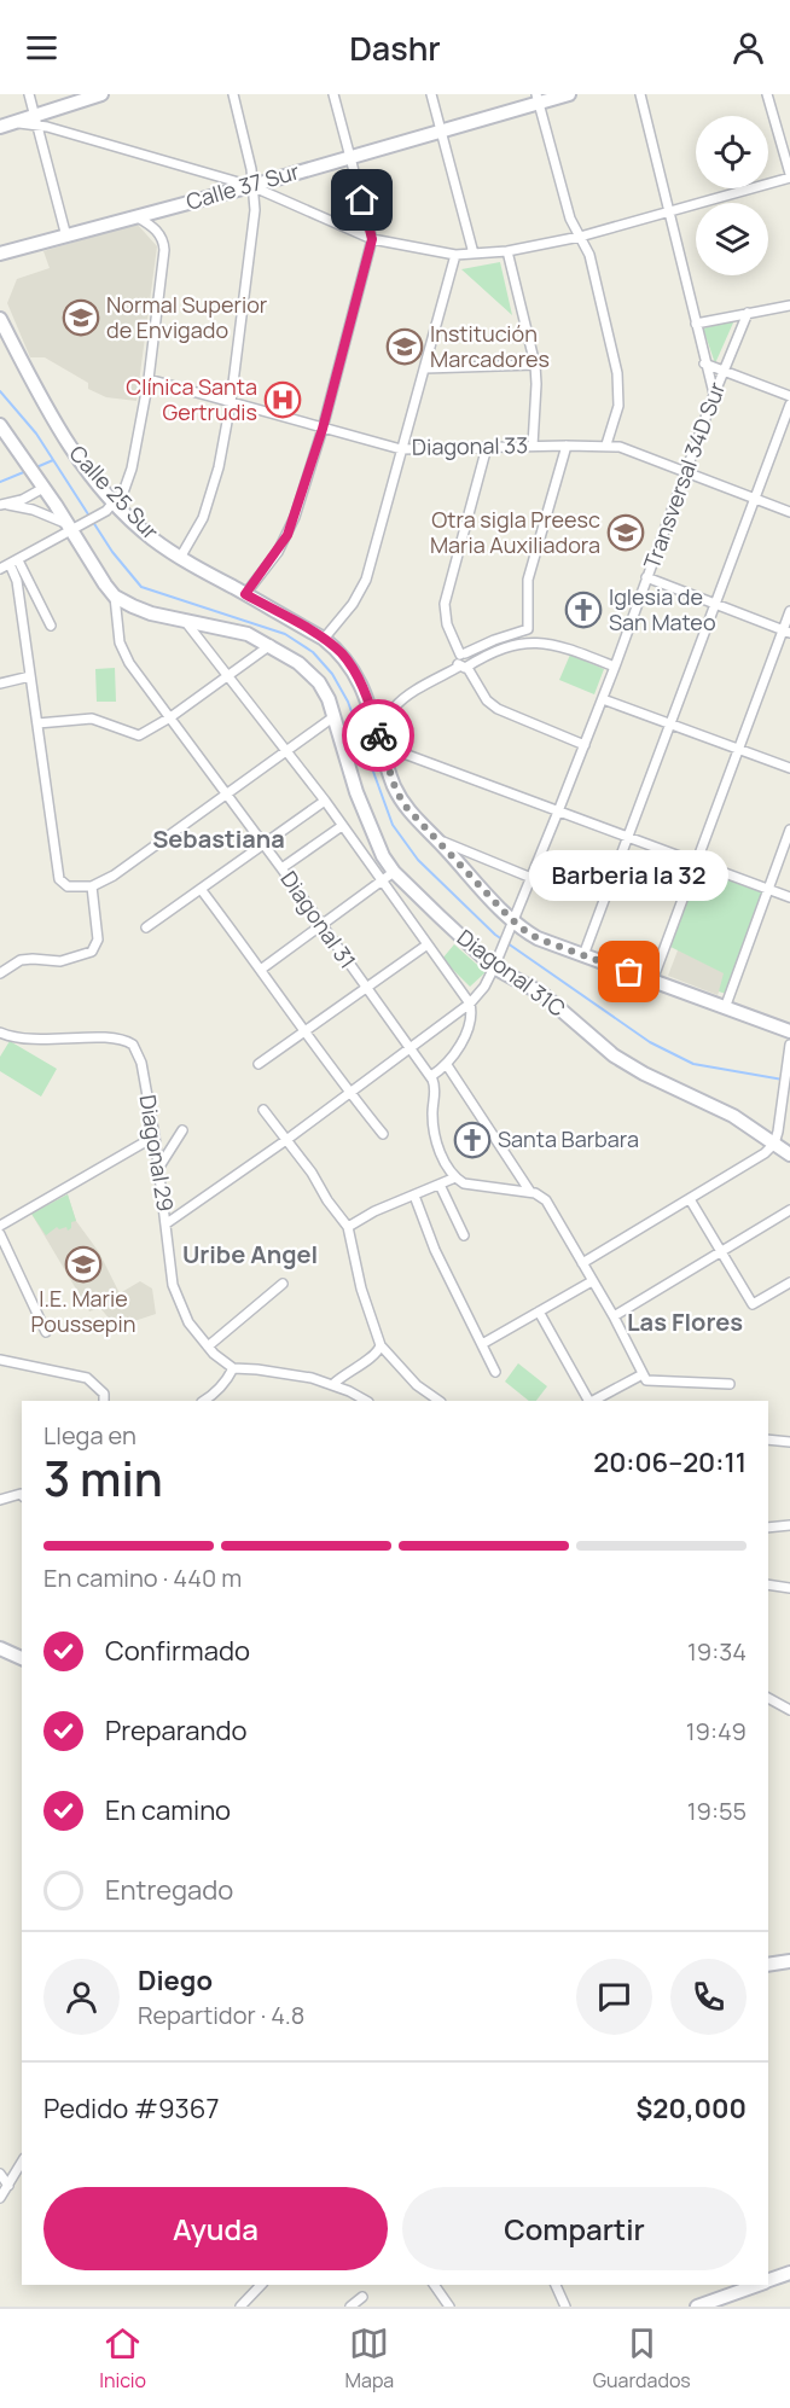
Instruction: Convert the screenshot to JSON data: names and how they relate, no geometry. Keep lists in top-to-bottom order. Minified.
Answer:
{"streets":{"main road":["Calle 37 Sur","Calle 25 Sur","Diagonal 31","Diagonal 31C"],"street":["Diagonal 33","Transversal 34D Sur","Diagonal 29"]},"crossings":[["Diagonal 33","Transversal 34D Sur"],["Transversal 34D Sur","Calle 25 Sur"],["Transversal 34D Sur","Diagonal 31C"],["Diagonal 31","Diagonal 31C"]],"districts":["Sebastiana","Uribe Angel","Las Flores"],"places":{"school or university":["Normal Superior de Envigado","Institución Marcadores","Otra sigla Preesc Maria Auxiliadora","I.E. Marie Poussepin"],"hospital":["Clínica Santa Gertrudis"],"church":["Iglesia de San Mateo","Santa Barbara"],"other":["Barberia la 32"]},"page":{"header":"Dashr","bubble":"Barberia la 32","heading":["3 min","Llega en","20:06–20:11"],"panel":["Diego","Repartidor · 4.8","Pedido #9367","$20,000"],"bar":"En camino · 440 m","list":[["Confirmado","19:34"],["Preparando","19:49"],["En camino","19:55"],"Entregado"],"buttons":["Ayuda","Compartir"],"tabs":["Inicio","Mapa","Guardados"]}}
